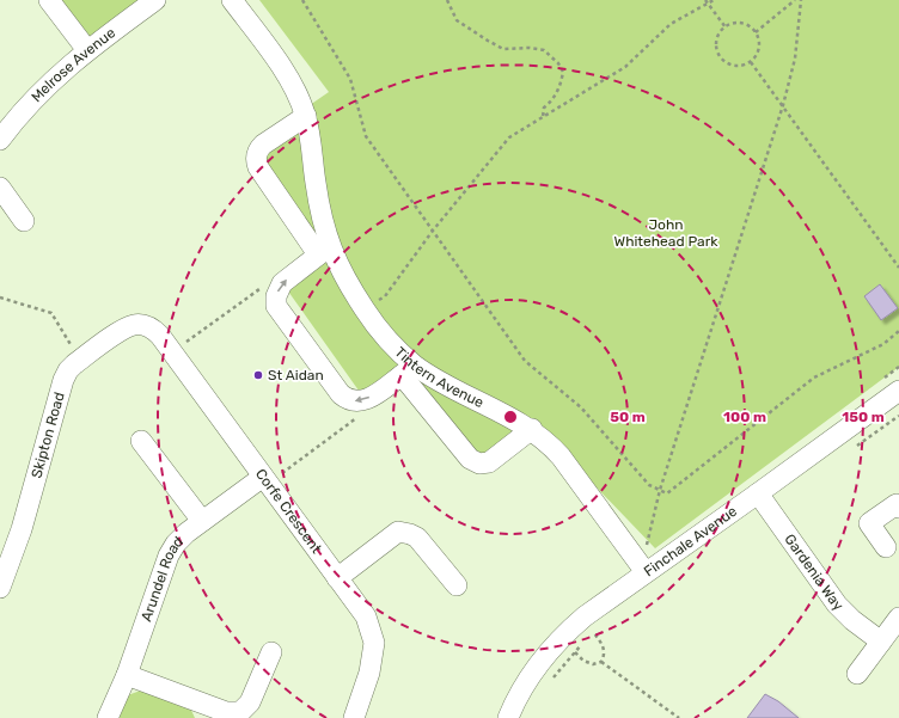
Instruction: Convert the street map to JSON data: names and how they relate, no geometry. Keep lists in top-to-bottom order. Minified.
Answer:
{"streets":{"street":["Melrose Avenue","Tintern Avenue","Skipton Road","Corfe Crescent","Finchale Avenue","Gardenia Way","Arundel Road"]},"crossings":[["Tintern Avenue","Finchale Avenue"],["Skipton Road","Corfe Crescent"],["Corfe Crescent","Arundel Road"],["Finchale Avenue","Gardenia Way"]],"parks":["John Whitehead Park"],"places":["St Aidan"],"rings":["50 m","100 m","150 m"]}
